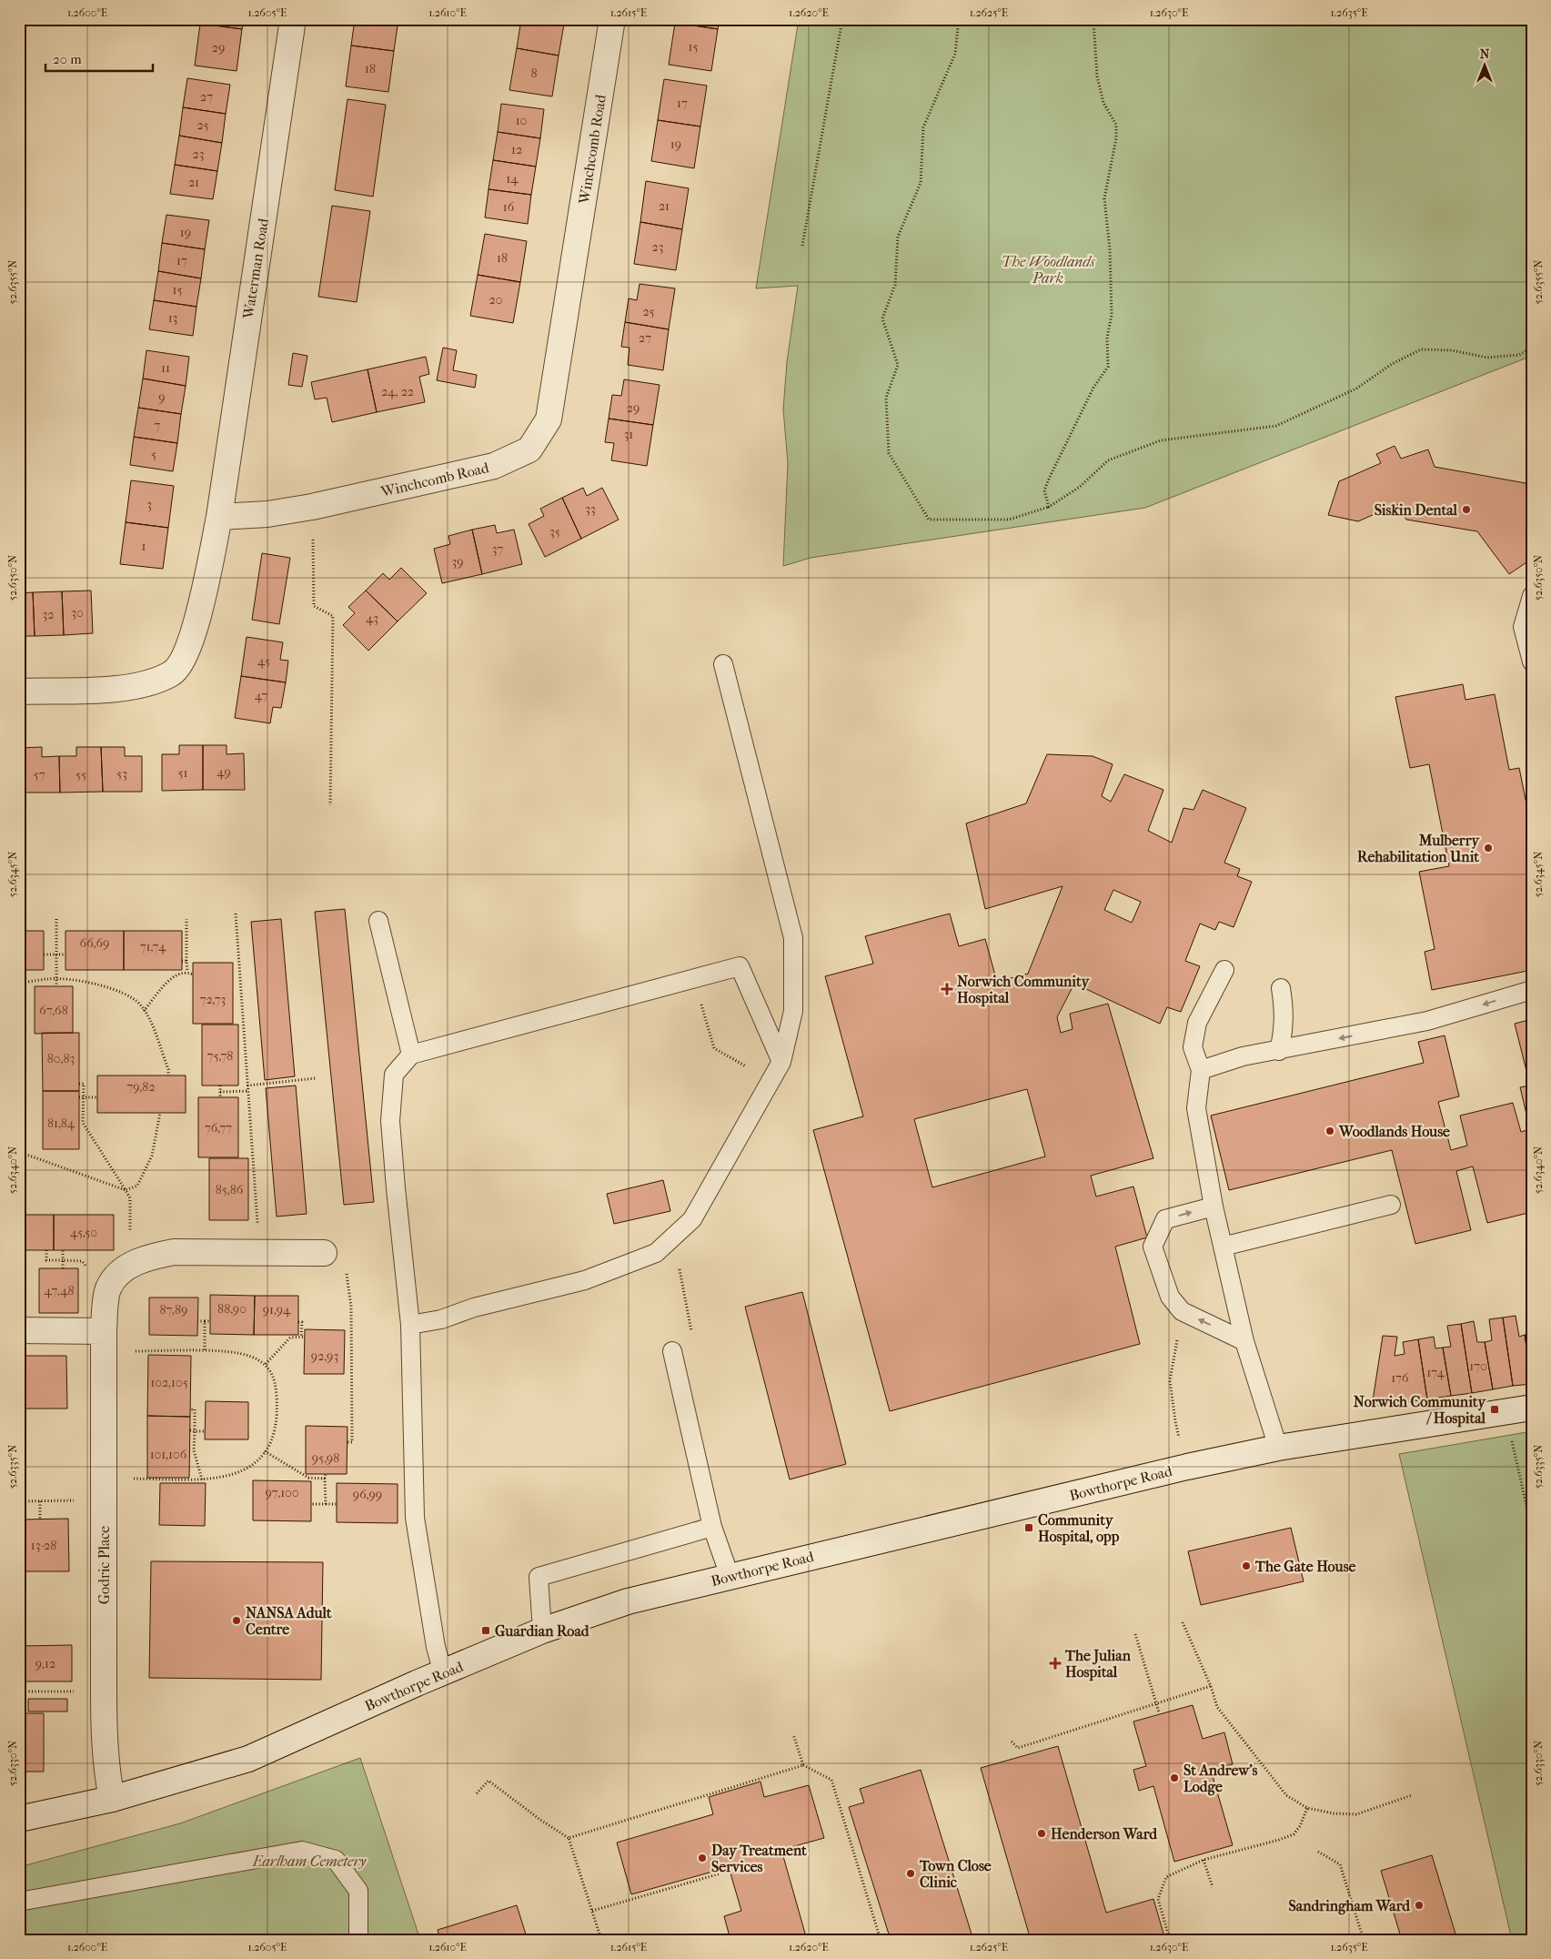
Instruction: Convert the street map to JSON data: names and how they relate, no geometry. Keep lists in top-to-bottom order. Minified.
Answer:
{"streets":{"street":["Winchcomb Road","Waterman Road","Bowthorpe Road","Godric Place"]},"crossings":[["Winchcomb Road","Waterman Road"],["Bowthorpe Road","Godric Place"]],"parks":["The Woodlands Park","Earlham Cemetery"],"places":{"other":["Siskin Dental","Mulberry Rehabilitation Unit","Woodlands House","The Gate House","NANSA Adult Centre","St Andrew's Lodge","Henderson Ward","Day Treatment Services","Town Close Clinic","Sandringham Ward"],"health":["Norwich Community Hospital","The Julian Hospital"],"transit":["Norwich Community / Hospital","Community Hospital, opp","Guardian Road"]},"house_numbers":["15","29","18","8","27","17","10","25","19","12","23","14","21","21","16","19","23","18","17","15","20","25","13","27","11","24, 22","9","29","7","31","5","3","33","35","1","37","39","30","32","43","45","47","49","51","53","57","55","66,69","71,74","72,73","67,68","75,78","80,83","79,82","81,84","76,77","85,86","45,50","47,48","88,90","87,89","91,94","92,93","170","174","176","102,105","101,106","95,98","97,100","96,99","13-28","9,12"],"scale_bar":"20 m","north":"top","coordinates":["1.2600°E","1.2605°E","1.2610°E","1.2615°E","1.2620°E","1.2625°E","1.2630°E","1.2635°E","52.6355°N","52.6350°N","52.6345°N","52.6340°N","52.6335°N","52.6330°N"]}
